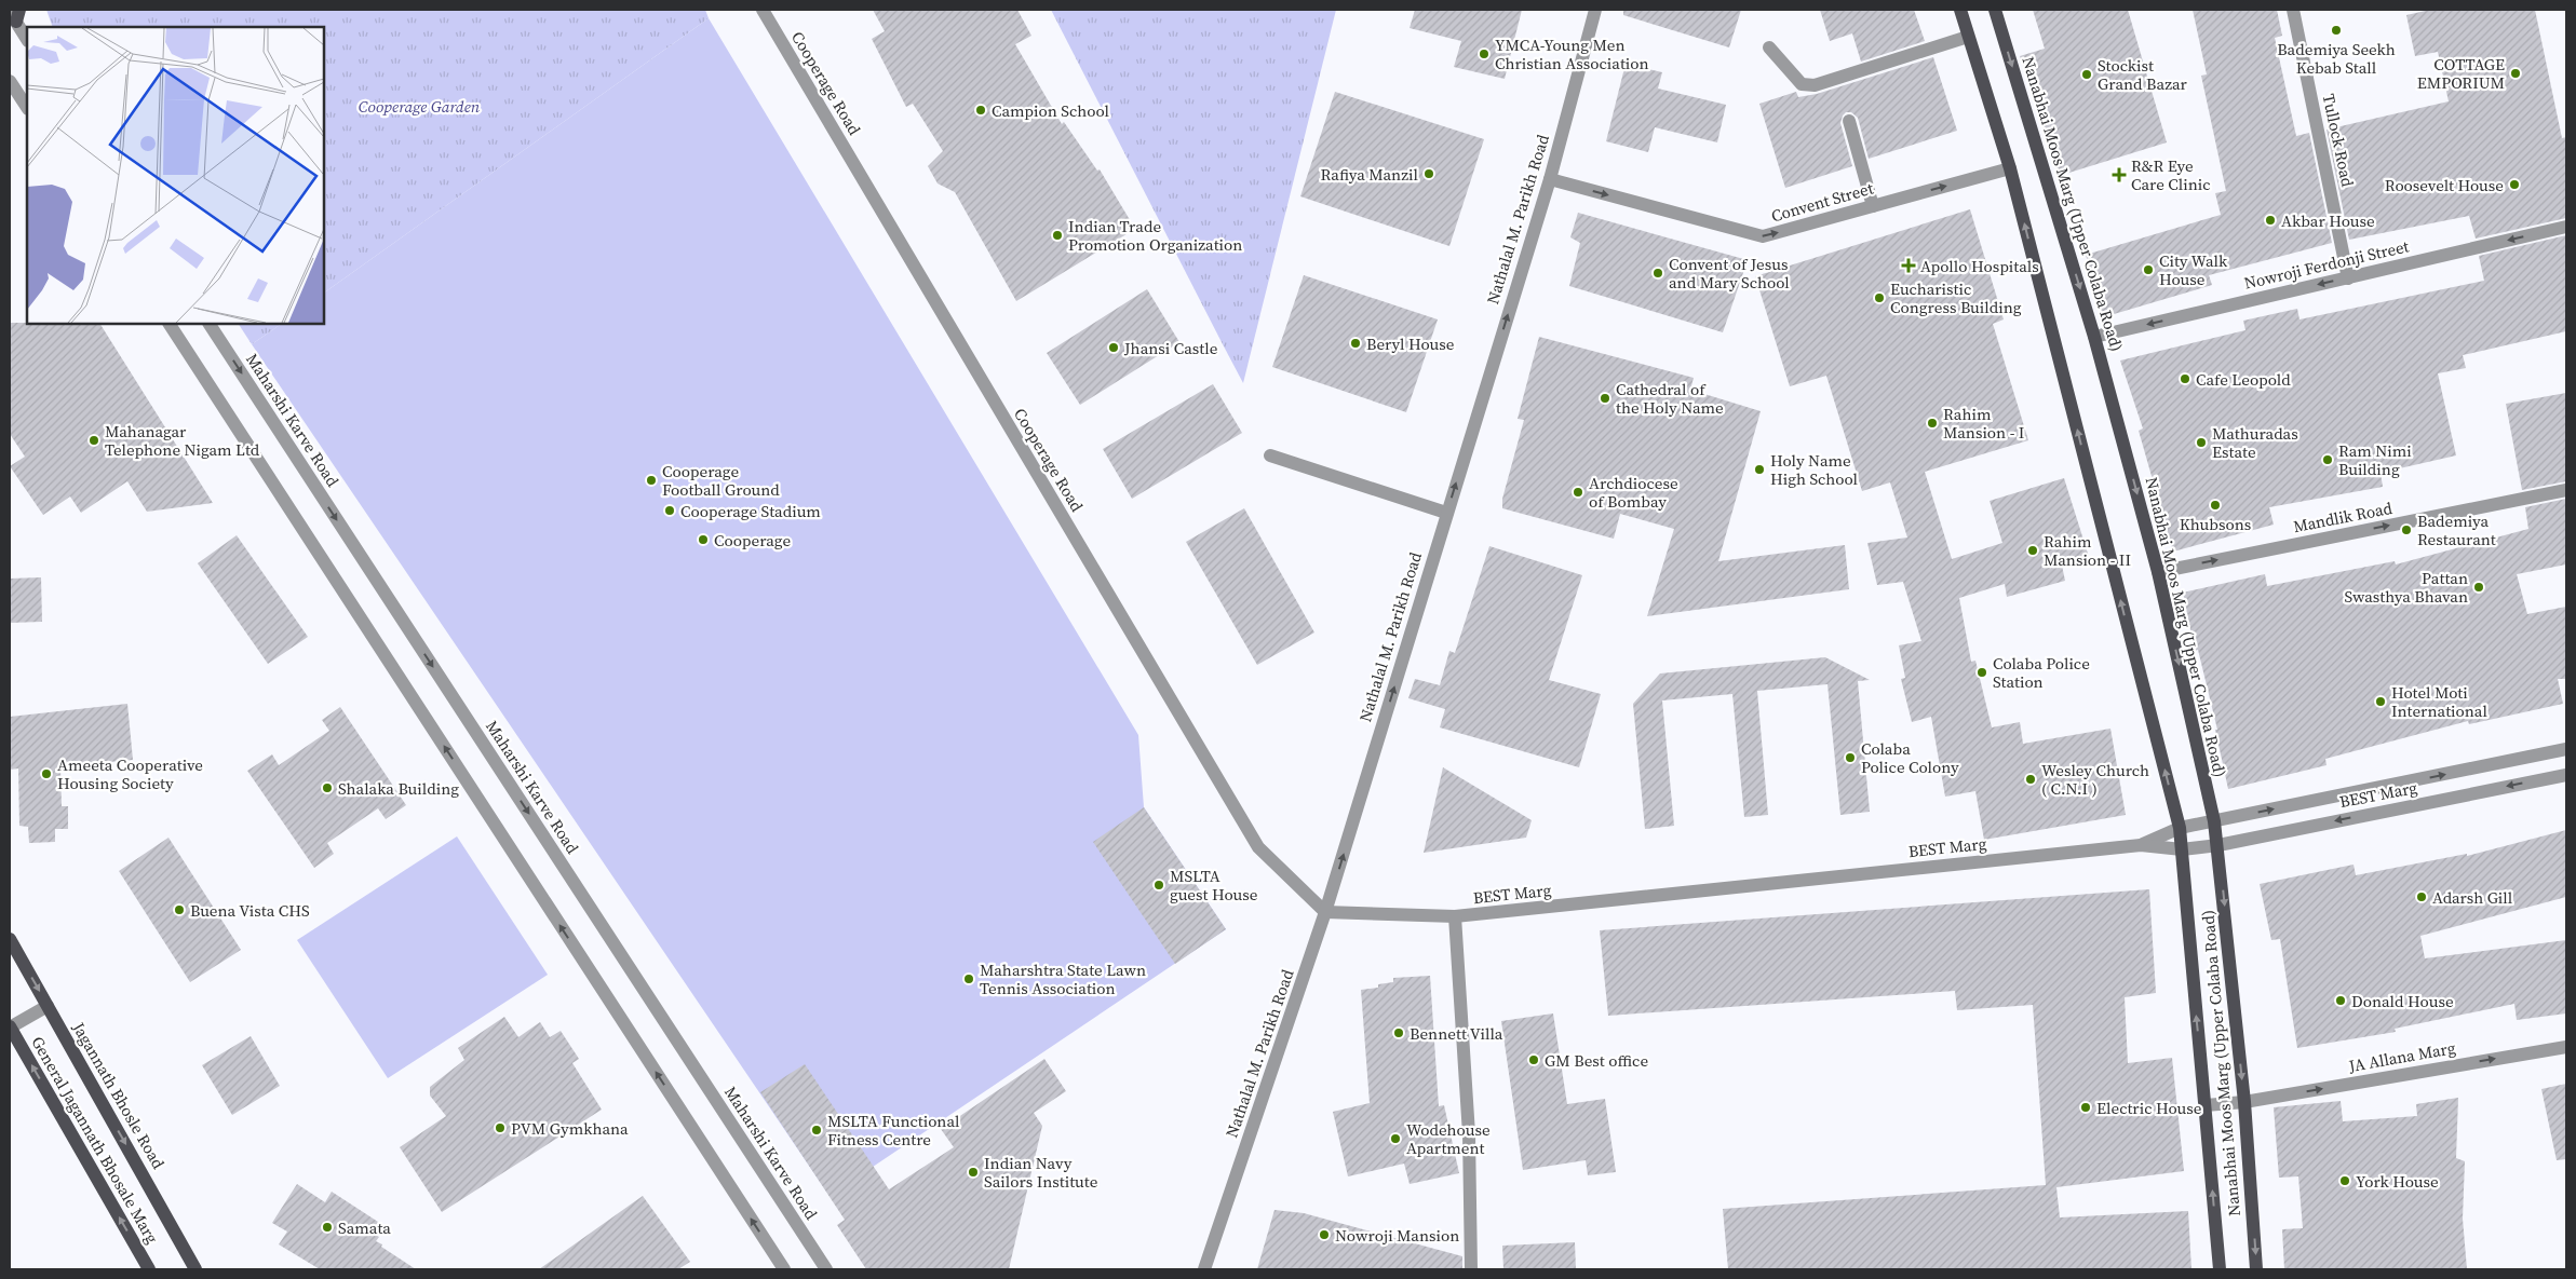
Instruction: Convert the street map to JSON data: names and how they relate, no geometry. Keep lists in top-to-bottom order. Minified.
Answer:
{"streets":{"main road":["Nanabhai Moos Marg (Upper Colaba Road)","Jagannath Bhosle Road","General Jagannath Bhosale Marg"],"street":["Cooperage Road","Tullock Road","Convent Street","Nathalal M. Parikh Road","Nowroji Ferdonji Street","Maharshi Karve Road","Mandlik Road","BEST Marg","JA Allana Marg"]},"crossings":[["Cooperage Road","Nathalal M. Parikh Road"],["Cooperage Road","BEST Marg"],["Tullock Road","Nowroji Ferdonji Street"],["Convent Street","Nanabhai Moos Marg (Upper Colaba Road)"],["Convent Street","Nathalal M. Parikh Road"],["Nanabhai Moos Marg (Upper Colaba Road)","Nowroji Ferdonji Street"],["Nanabhai Moos Marg (Upper Colaba Road)","Mandlik Road"],["Nanabhai Moos Marg (Upper Colaba Road)","BEST Marg"],["Nanabhai Moos Marg (Upper Colaba Road)","JA Allana Marg"],["Nathalal M. Parikh Road","BEST Marg"]],"one_way":["Convent Street","Nathalal M. Parikh Road","Nowroji Ferdonji Street","Mandlik Road","JA Allana Marg","Jagannath Bhosle Road","General Jagannath Bhosale Marg"],"parks":["Cooperage Garden"],"places":{"other":["Bademiya Seekh Kebab Stall","YMCA-Young Men Christian Association","COTTAGE EMPORIUM","Stockist Grand Bazar","Campion School","Rafiya Manzil","Roosevelt House","Akbar House","Indian Trade Promotion Organization","City Walk House","Convent of Jesus and Mary School","Eucharistic Congress Building","Beryl House","Jhansi Castle","Cafe Leopold","Cathedral of the Holy Name","Rahim Mansion - I","Mahanagar Telephone Nigam Ltd","Mathuradas Estate","Ram Nimi Building","Holy Name High School","Cooperage Football Ground","Archdiocese of Bombay","Khubsons","Cooperage Stadium","Bademiya Restaurant","Cooperage","Rahim Mansion - II","Pattan Swasthya Bhavan","Colaba Police Station","Hotel Moti International","Colaba Police Colony","Ameeta Cooperative Housing Society","Wesley Church ( C.N.I )","Shalaka Building","MSLTA guest House","Adarsh Gill","Buena Vista CHS","Maharshtra State Lawn Tennis Association","Donald House","Bennett Villa","GM Best office","Electric House","PVM Gymkhana","MSLTA Functional Fitness Centre","Wodehouse Apartment","Indian Navy Sailors Institute","York House","Samata","Nowroji Mansion"],"health":["R&R Eye Care Clinic","Apollo Hospitals"]}}
